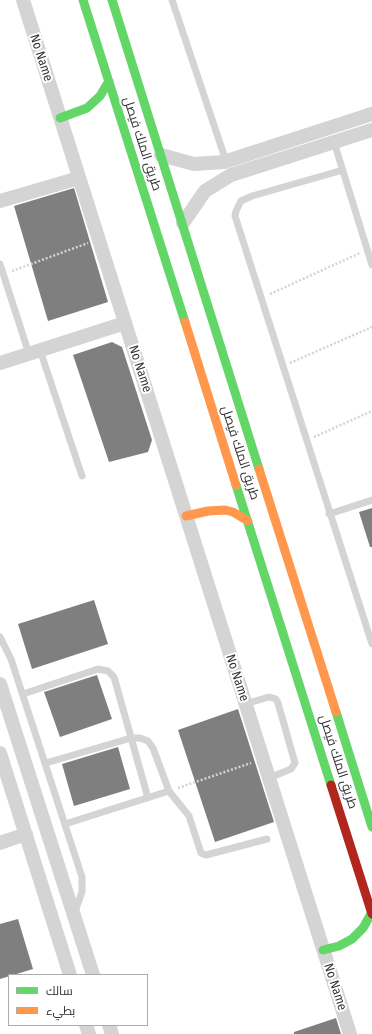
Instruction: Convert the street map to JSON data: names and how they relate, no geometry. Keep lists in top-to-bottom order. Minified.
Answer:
{"streets":{"main road":["طريق الملك فيصل"],"street":["No Name"]},"legend":["سالك","بطيء"]}
